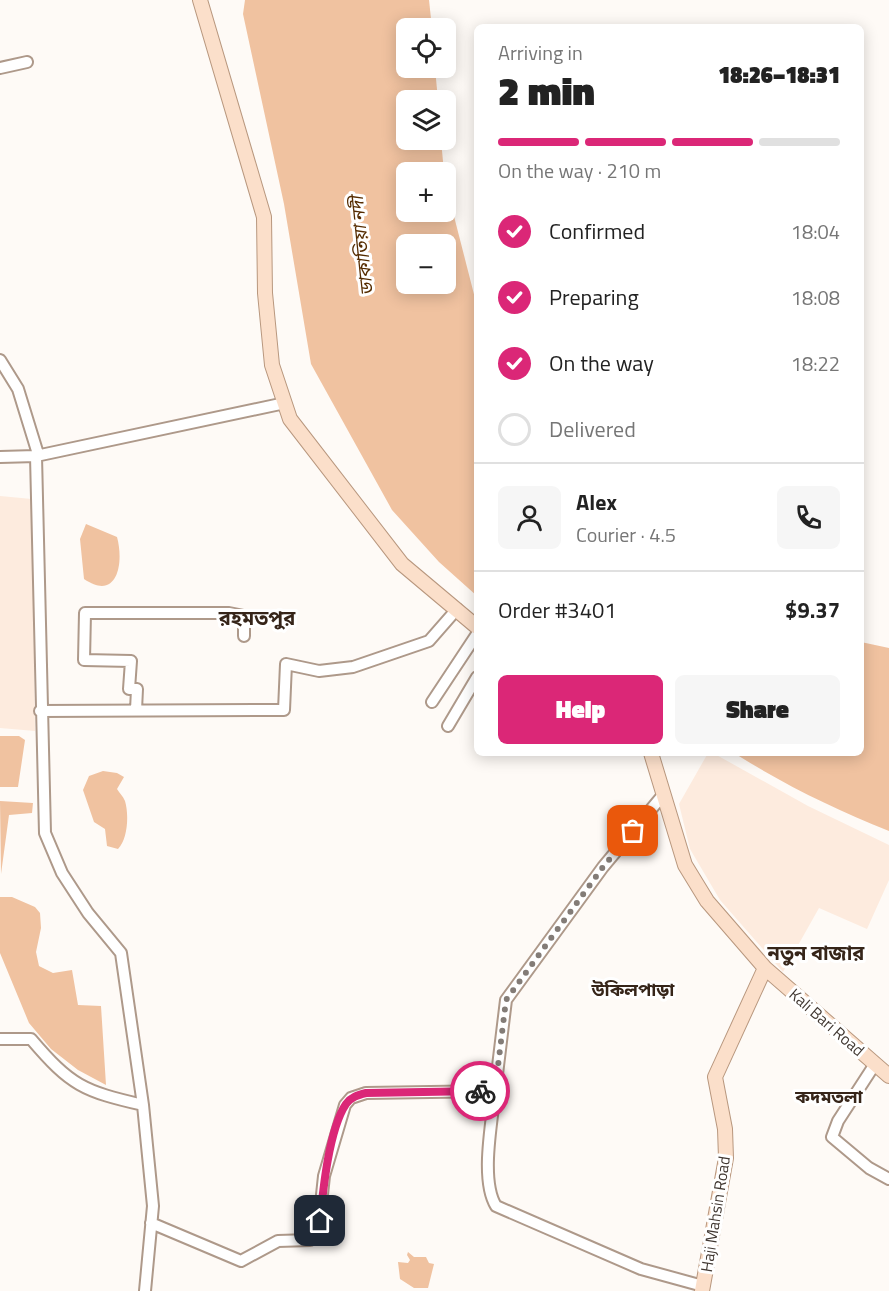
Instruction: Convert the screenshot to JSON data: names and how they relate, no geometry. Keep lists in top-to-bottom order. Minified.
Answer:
{"streets":{"main road":["Kali Bari Road","Haji Mahsin Road"]},"crossings":[["Kali Bari Road","Haji Mahsin Road"]],"districts":["রহমতপুর","নতুন বাজার","উকিলপাড়া","কদমতলা"],"water":["ডাকাতিয়া নদী"],"page":{"map_buttons":["+","−"],"heading":["2 min","Arriving in","18:26–18:31"],"panel":["Alex","Courier · 4.5","Order #3401","$9.37"],"bar":"On the way · 210 m","list":[["Confirmed","18:04"],["Preparing","18:08"],["On the way","18:22"],"Delivered"],"buttons":["Help","Share"]}}
